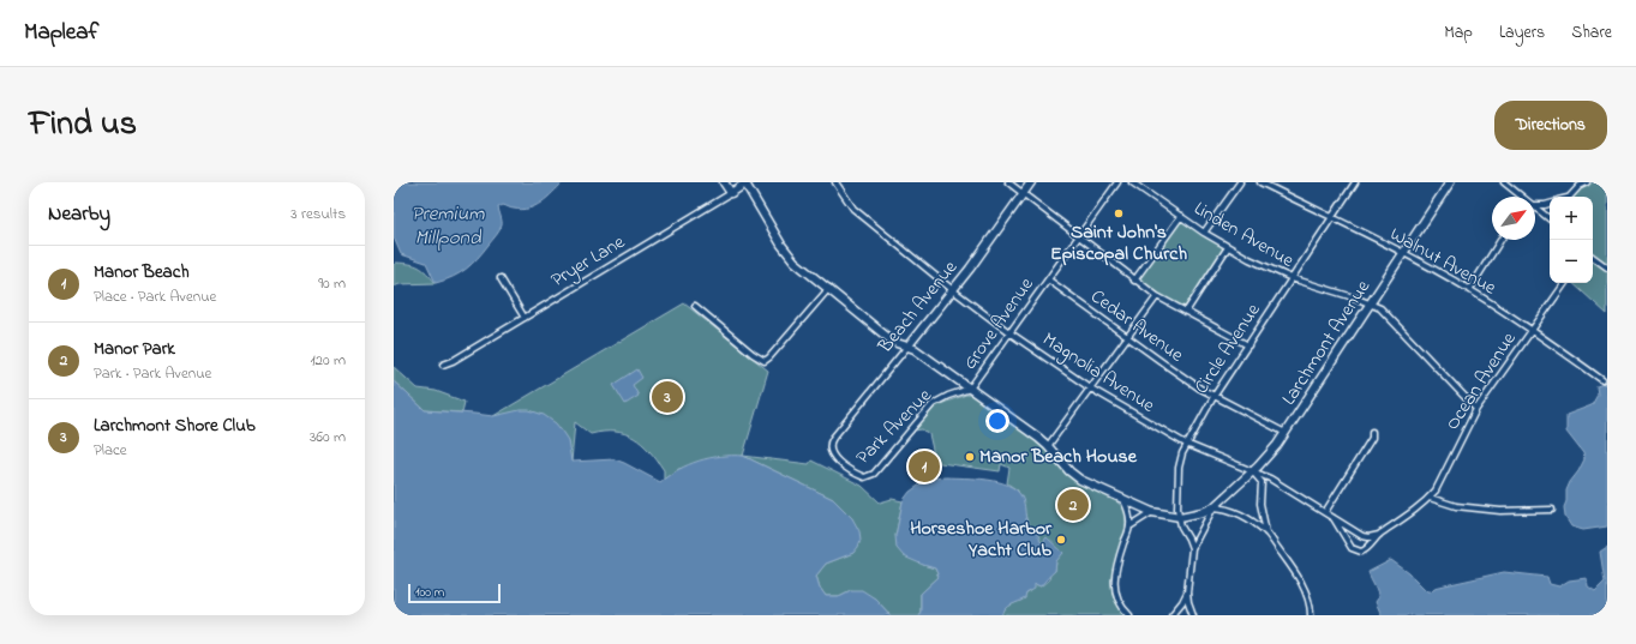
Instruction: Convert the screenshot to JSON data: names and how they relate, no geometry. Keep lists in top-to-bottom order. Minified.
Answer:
{"streets":{"street":["Linden Avenue","Pryer Lane","Walnut Avenue","Beach Avenue","Grove Avenue","Cedar Avenue","Larchmont Avenue","Circle Avenue","Magnolia Avenue","Ocean Avenue","Park Avenue"]},"crossings":[["Linden Avenue","Larchmont Avenue"],["Linden Avenue","Circle Avenue"],["Linden Avenue","Ocean Avenue"],["Walnut Avenue","Larchmont Avenue"],["Walnut Avenue","Circle Avenue"],["Walnut Avenue","Ocean Avenue"],["Beach Avenue","Magnolia Avenue"],["Beach Avenue","Park Avenue"],["Grove Avenue","Cedar Avenue"],["Grove Avenue","Magnolia Avenue"],["Grove Avenue","Park Avenue"],["Cedar Avenue","Larchmont Avenue"],["Cedar Avenue","Circle Avenue"],["Larchmont Avenue","Magnolia Avenue"],["Circle Avenue","Magnolia Avenue"],["Magnolia Avenue","Ocean Avenue"]],"water":["Premium Millpond"],"places":["Saint John's Episcopal Church","Manor Beach House","Horseshoe Harbor Yacht Club"],"scale_bar":"100 m","north":"top right","page":{"header":"Mapleaf","nav":["Map","Layers","Share"],"title":"Find us","buttons":"Directions","heading":["Nearby","3 results"],"map_buttons":["+","−"],"list":[{"mark":"1","name":"Manor Beach","note":"Place · Park Avenue","value":"90 m"},{"mark":"2","name":"Manor Park","note":"Park · Park Avenue","value":"120 m"},{"mark":"3","name":"Larchmont Shore Club","note":"Place","value":"360 m"}],"pins":["3","1","2"],"scale":"100 m"}}
